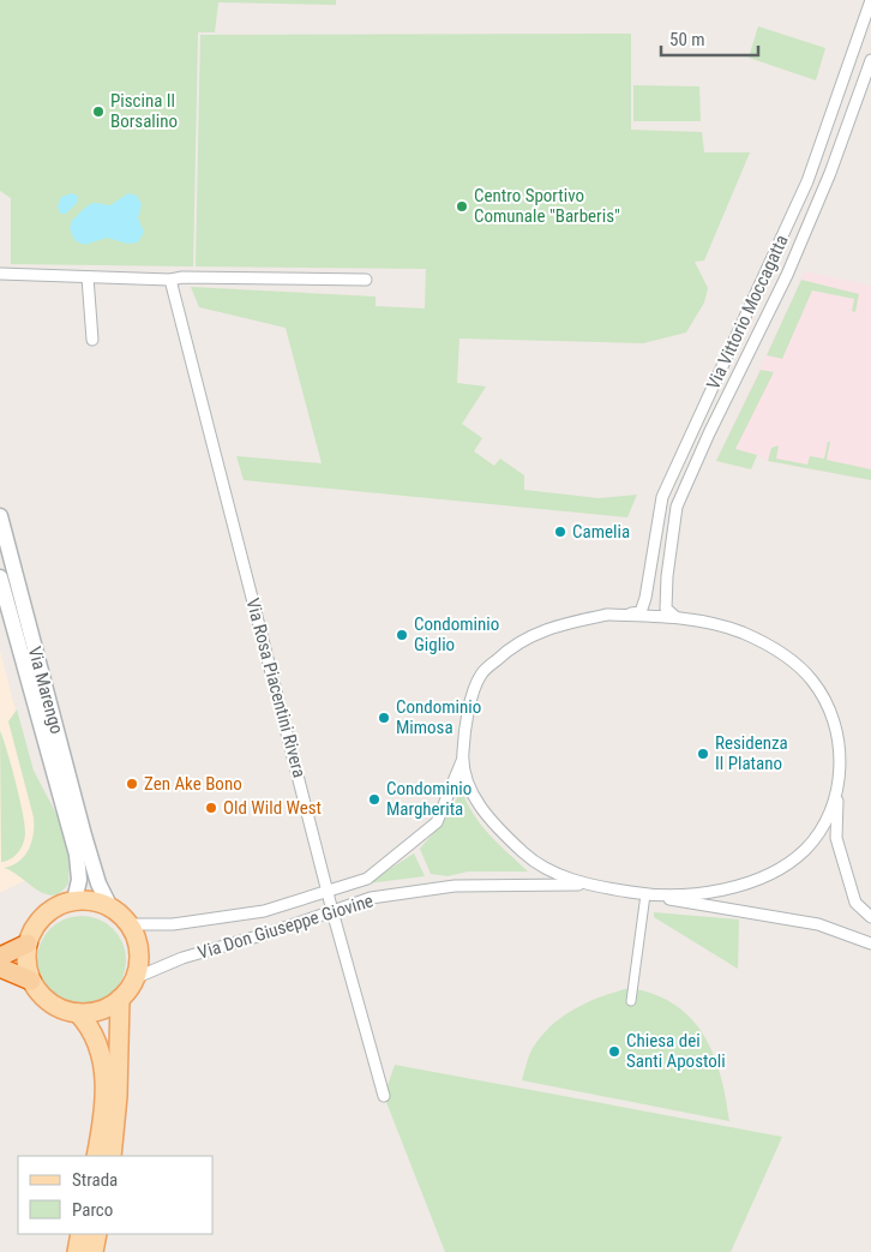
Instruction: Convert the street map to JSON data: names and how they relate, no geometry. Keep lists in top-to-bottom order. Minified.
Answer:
{"streets":{"main road":["Via Marengo"],"street":["Via Vittorio Moccagatta","Via Rosa Piacentini Rivera","Via Don Giuseppe Giovine"]},"crossings":[["Via Rosa Piacentini Rivera","Via Don Giuseppe Giovine"],["Via Marengo","Via Don Giuseppe Giovine"]],"places":["Piscina Il Borsalino","Centro Sportivo Comunale \"Barberis\"","Camelia","Condominio Giglio","Condominio Mimosa","Residenza Il Platano","Zen Ake Bono","Condominio Margherita","Old Wild West","Chiesa dei Santi Apostoli"],"legend":["Strada","Parco"],"scale_bar":"50 m"}
